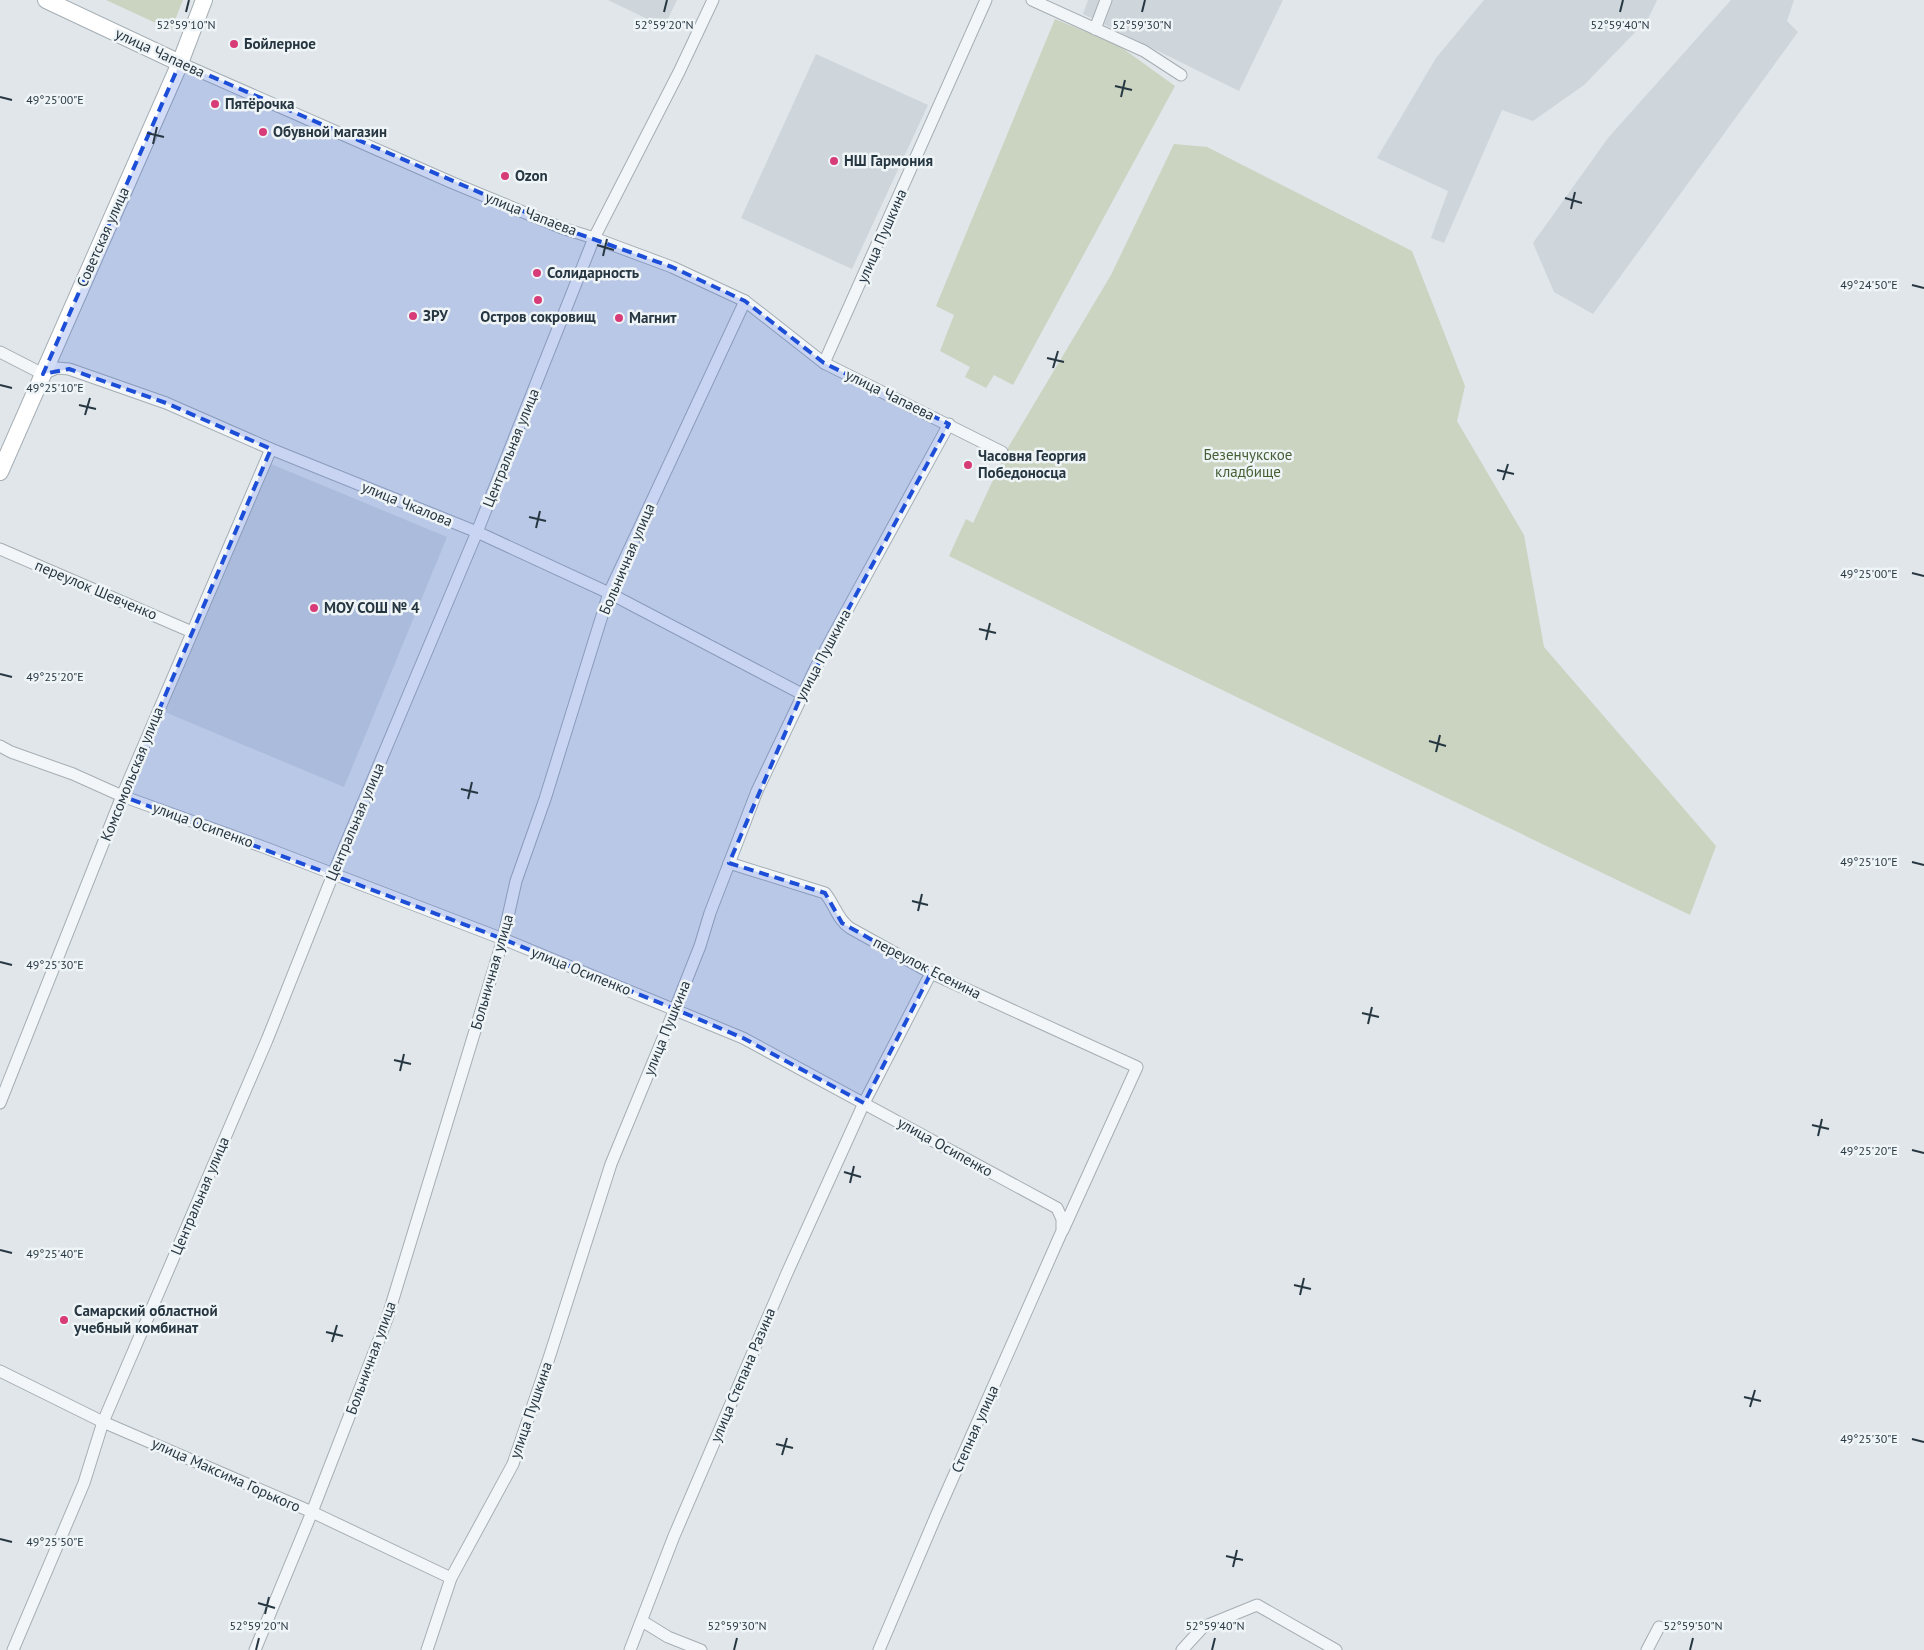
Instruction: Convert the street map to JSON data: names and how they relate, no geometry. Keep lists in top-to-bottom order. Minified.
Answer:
{"streets":{"street":["улица Чапаева","улица Пушкина","Советская улица","Центральная улица","улица Чкалова","Больничная улица","переулок Шевченко","Комсомольская улица","улица Осипенко","переулок Есенина","улица Степана Разина","Степная улица","улица Максима Горького"]},"crossings":[["улица Чапаева","улица Пушкина"],["улица Чапаева","Советская улица"],["улица Чапаева","Центральная улица"],["улица Чапаева","Больничная улица"],["улица Пушкина","улица Чкалова"],["улица Пушкина","улица Осипенко"],["улица Пушкина","переулок Есенина"],["улица Пушкина","улица Максима Горького"],["Советская улица","улица Чкалова"],["Центральная улица","улица Чкалова"],["Центральная улица","улица Осипенко"],["Центральная улица","улица Максима Горького"],["улица Чкалова","Больничная улица"],["улица Чкалова","Комсомольская улица"],["Больничная улица","улица Осипенко"],["Больничная улица","улица Максима Горького"],["переулок Шевченко","Комсомольская улица"],["Комсомольская улица","улица Осипенко"],["улица Осипенко","улица Степана Разина"],["улица Осипенко","Степная улица"],["переулок Есенина","улица Степана Разина"],["переулок Есенина","Степная улица"]],"parks":["Безенчукское кладбище"],"places":["Бойлерное","Пятёрочка","Обувной магазин","НШ Гармония","Ozon","Солидарность","Остров сокровищ","ЗРУ","Магнит","Часовня Георгия Победоносца","МОУ СОШ № 4","Самарский областной учебный комбинат"],"coordinates":["52°59'10\"N","52°59'40\"N","52°59'20\"N","52°59'30\"N","49°25'00\"E","49°24'50\"E","49°25'10\"E","49°25'20\"E","49°25'30\"E","49°25'40\"E","49°25'50\"E","52°59'50\"N"]}
